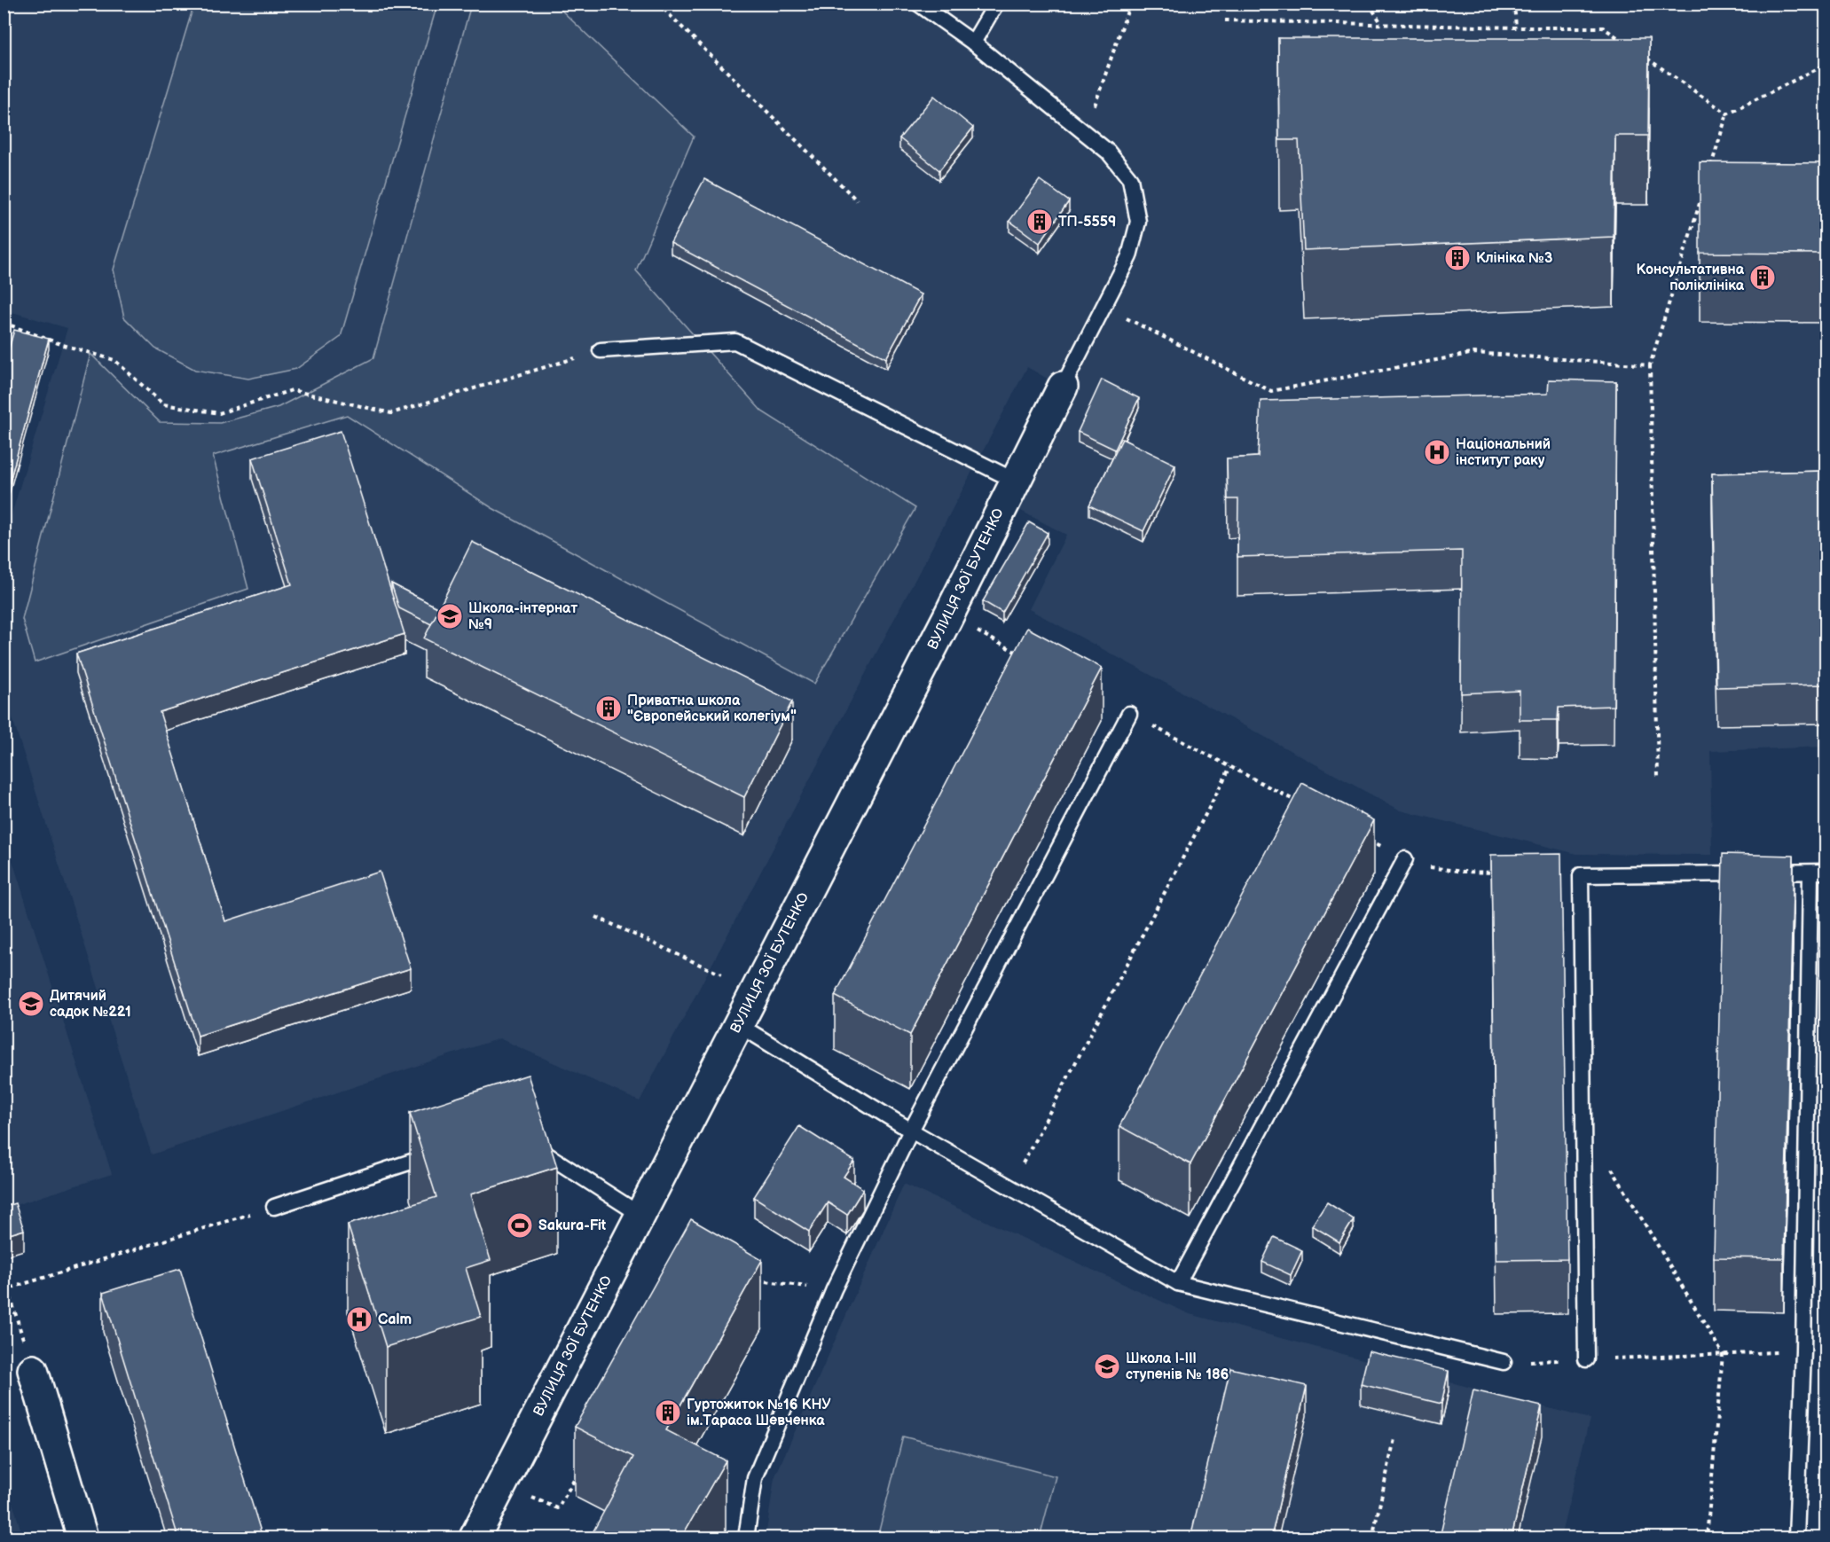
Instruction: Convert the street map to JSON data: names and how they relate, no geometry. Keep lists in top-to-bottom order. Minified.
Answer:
{"streets":{"street":["ВУЛИЦЯ ЗОЇ БУТЕНКО"]},"places":{"building":["ТП-5559","Клініка №3","Консультативна поліклініка","Приватна школа \"Європейський колегіум\"","Гуртожиток №16 КНУ ім.Тараса Шевченка"],"hospital":["Національний інститут раку","Calm"],"school or university":["Школа-інтернат №9","Дитячий садок №221","Школа І-ІІІ ступенів № 186"],"sports":["Sakura-Fit"]}}
